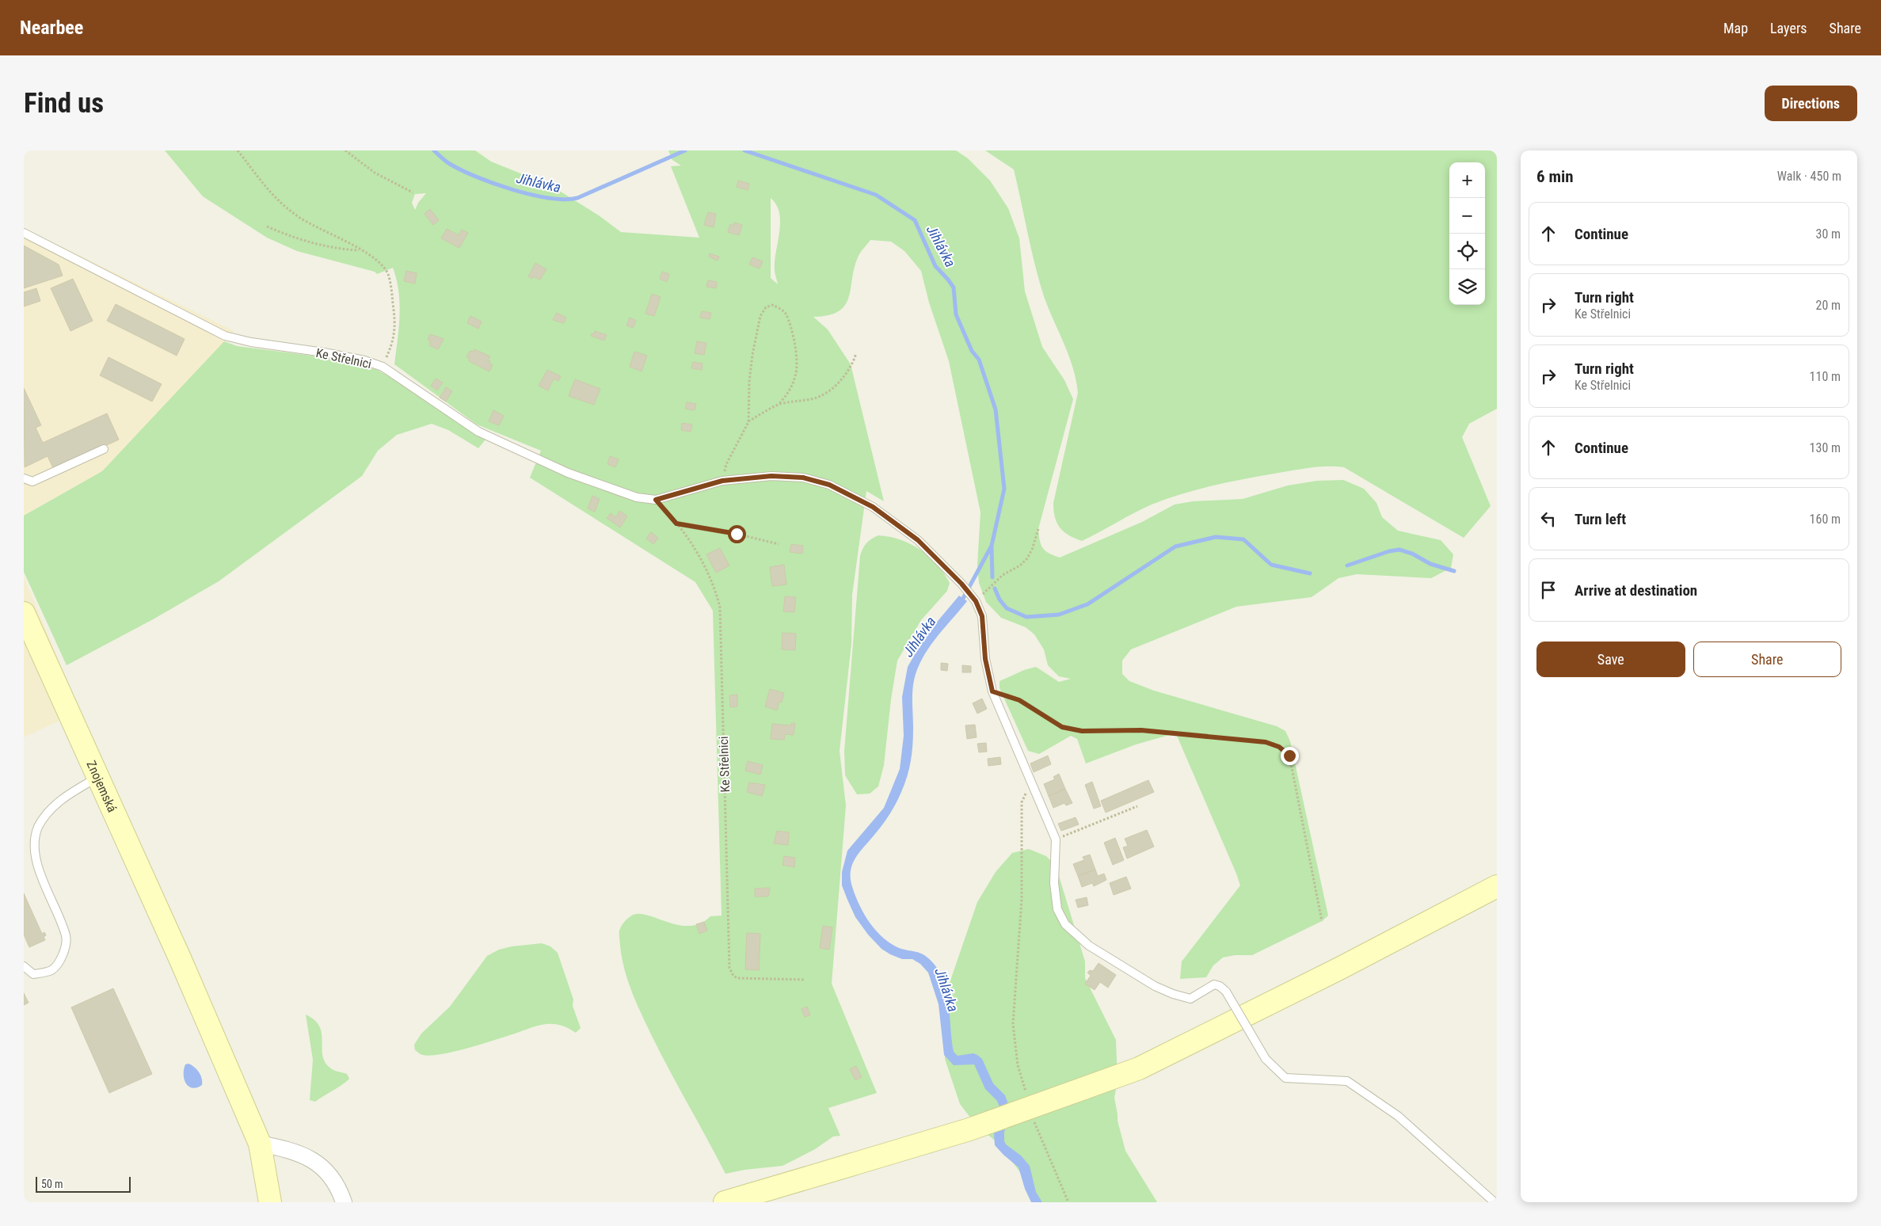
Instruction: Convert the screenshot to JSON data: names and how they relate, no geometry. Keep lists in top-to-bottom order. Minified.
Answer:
{"streets":{"main road":["Znojemská"],"lane":["Ke Střelnici"]},"water":["Jihlávka"],"scale_bar":"50 m","page":{"header":"Nearbee","nav":["Map","Layers","Share"],"buttons":["Directions",["Save","Share"]],"title":"Find us","heading":["6 min","Walk · 450 m"],"map_buttons":["+","−"],"list":[["Continue","30 m"],["Turn right","Ke Střelnici","20 m"],["Turn right","Ke Střelnici","110 m"],["Continue","130 m"],["Turn left","160 m"],"Arrive at destination"],"scale":"50 m"}}
